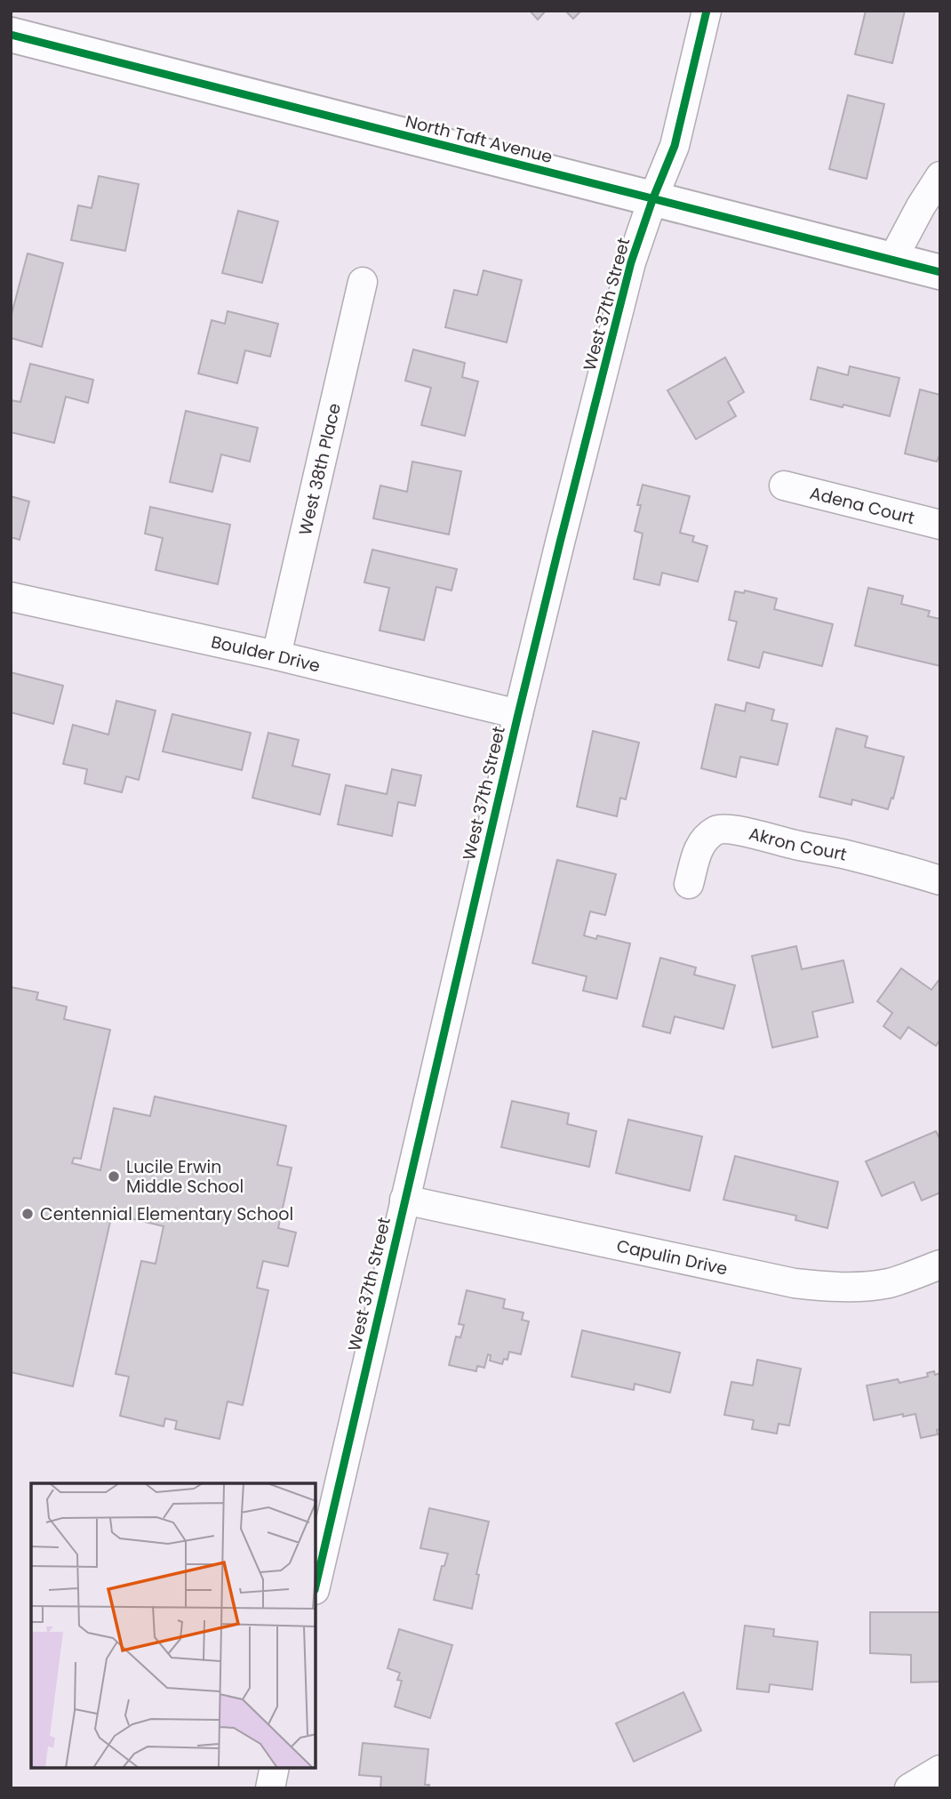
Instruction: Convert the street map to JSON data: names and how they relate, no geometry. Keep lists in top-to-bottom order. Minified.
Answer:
{"streets":{"main road":["North Taft Avenue"],"street":["West 37th Street","West 38th Place","Adena Court","Boulder Drive","Akron Court","Capulin Drive"]},"crossings":[["North Taft Avenue","West 37th Street"],["West 37th Street","Boulder Drive"],["West 37th Street","Capulin Drive"],["West 38th Place","Boulder Drive"]],"places":["Lucile Erwin Middle School","Centennial Elementary School"]}
